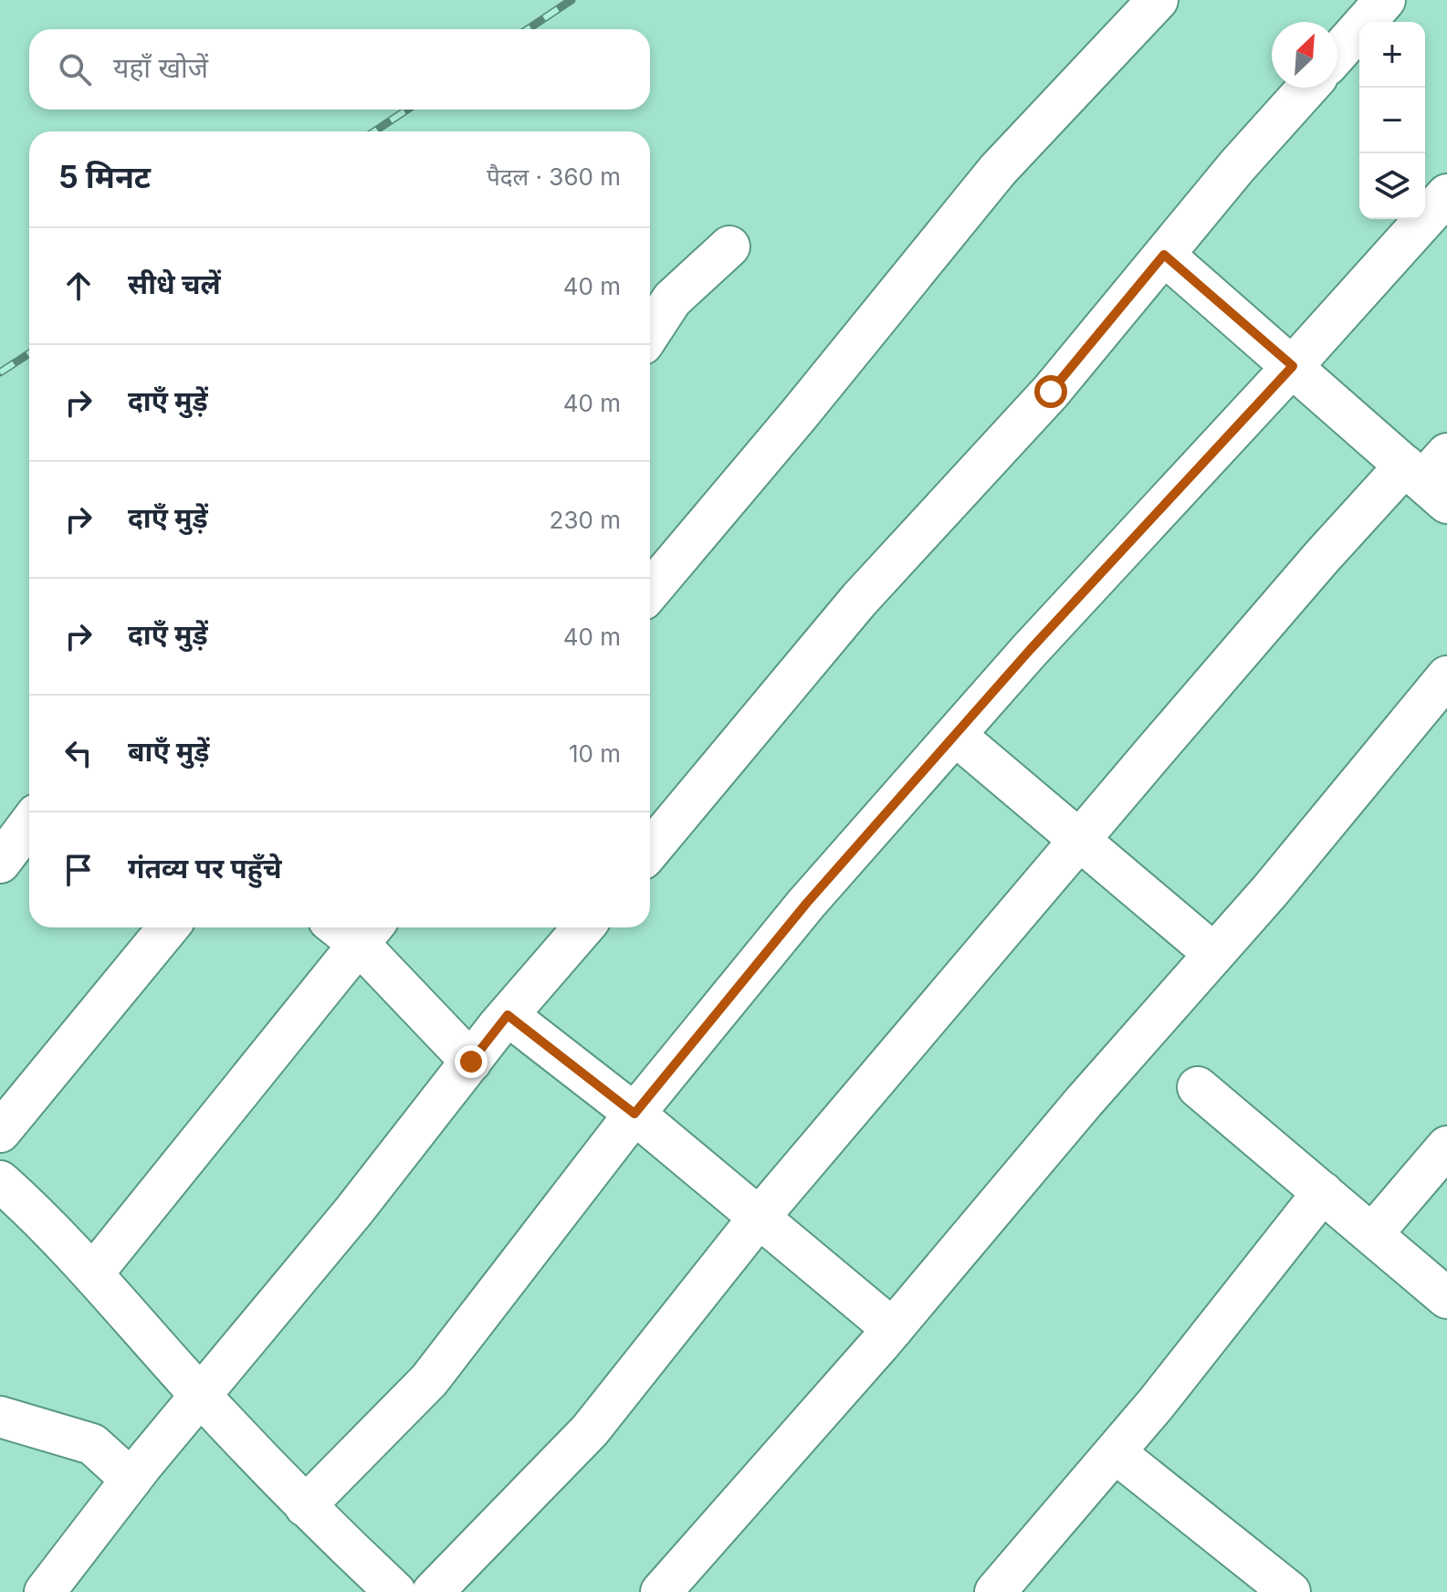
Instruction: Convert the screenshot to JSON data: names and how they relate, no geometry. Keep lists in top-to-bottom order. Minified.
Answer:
{"north":"top right","page":{"map_buttons":["+","−"],"search":"यहाँ खोजें","heading":["5 मिनट","पैदल · 360 m"],"list":[["सीधे चलें","40 m"],["दाएँ मुड़ें","40 m"],["दाएँ मुड़ें","230 m"],["दाएँ मुड़ें","40 m"],["बाएँ मुड़ें","10 m"],"गंतव्य पर पहुँचे"]}}
